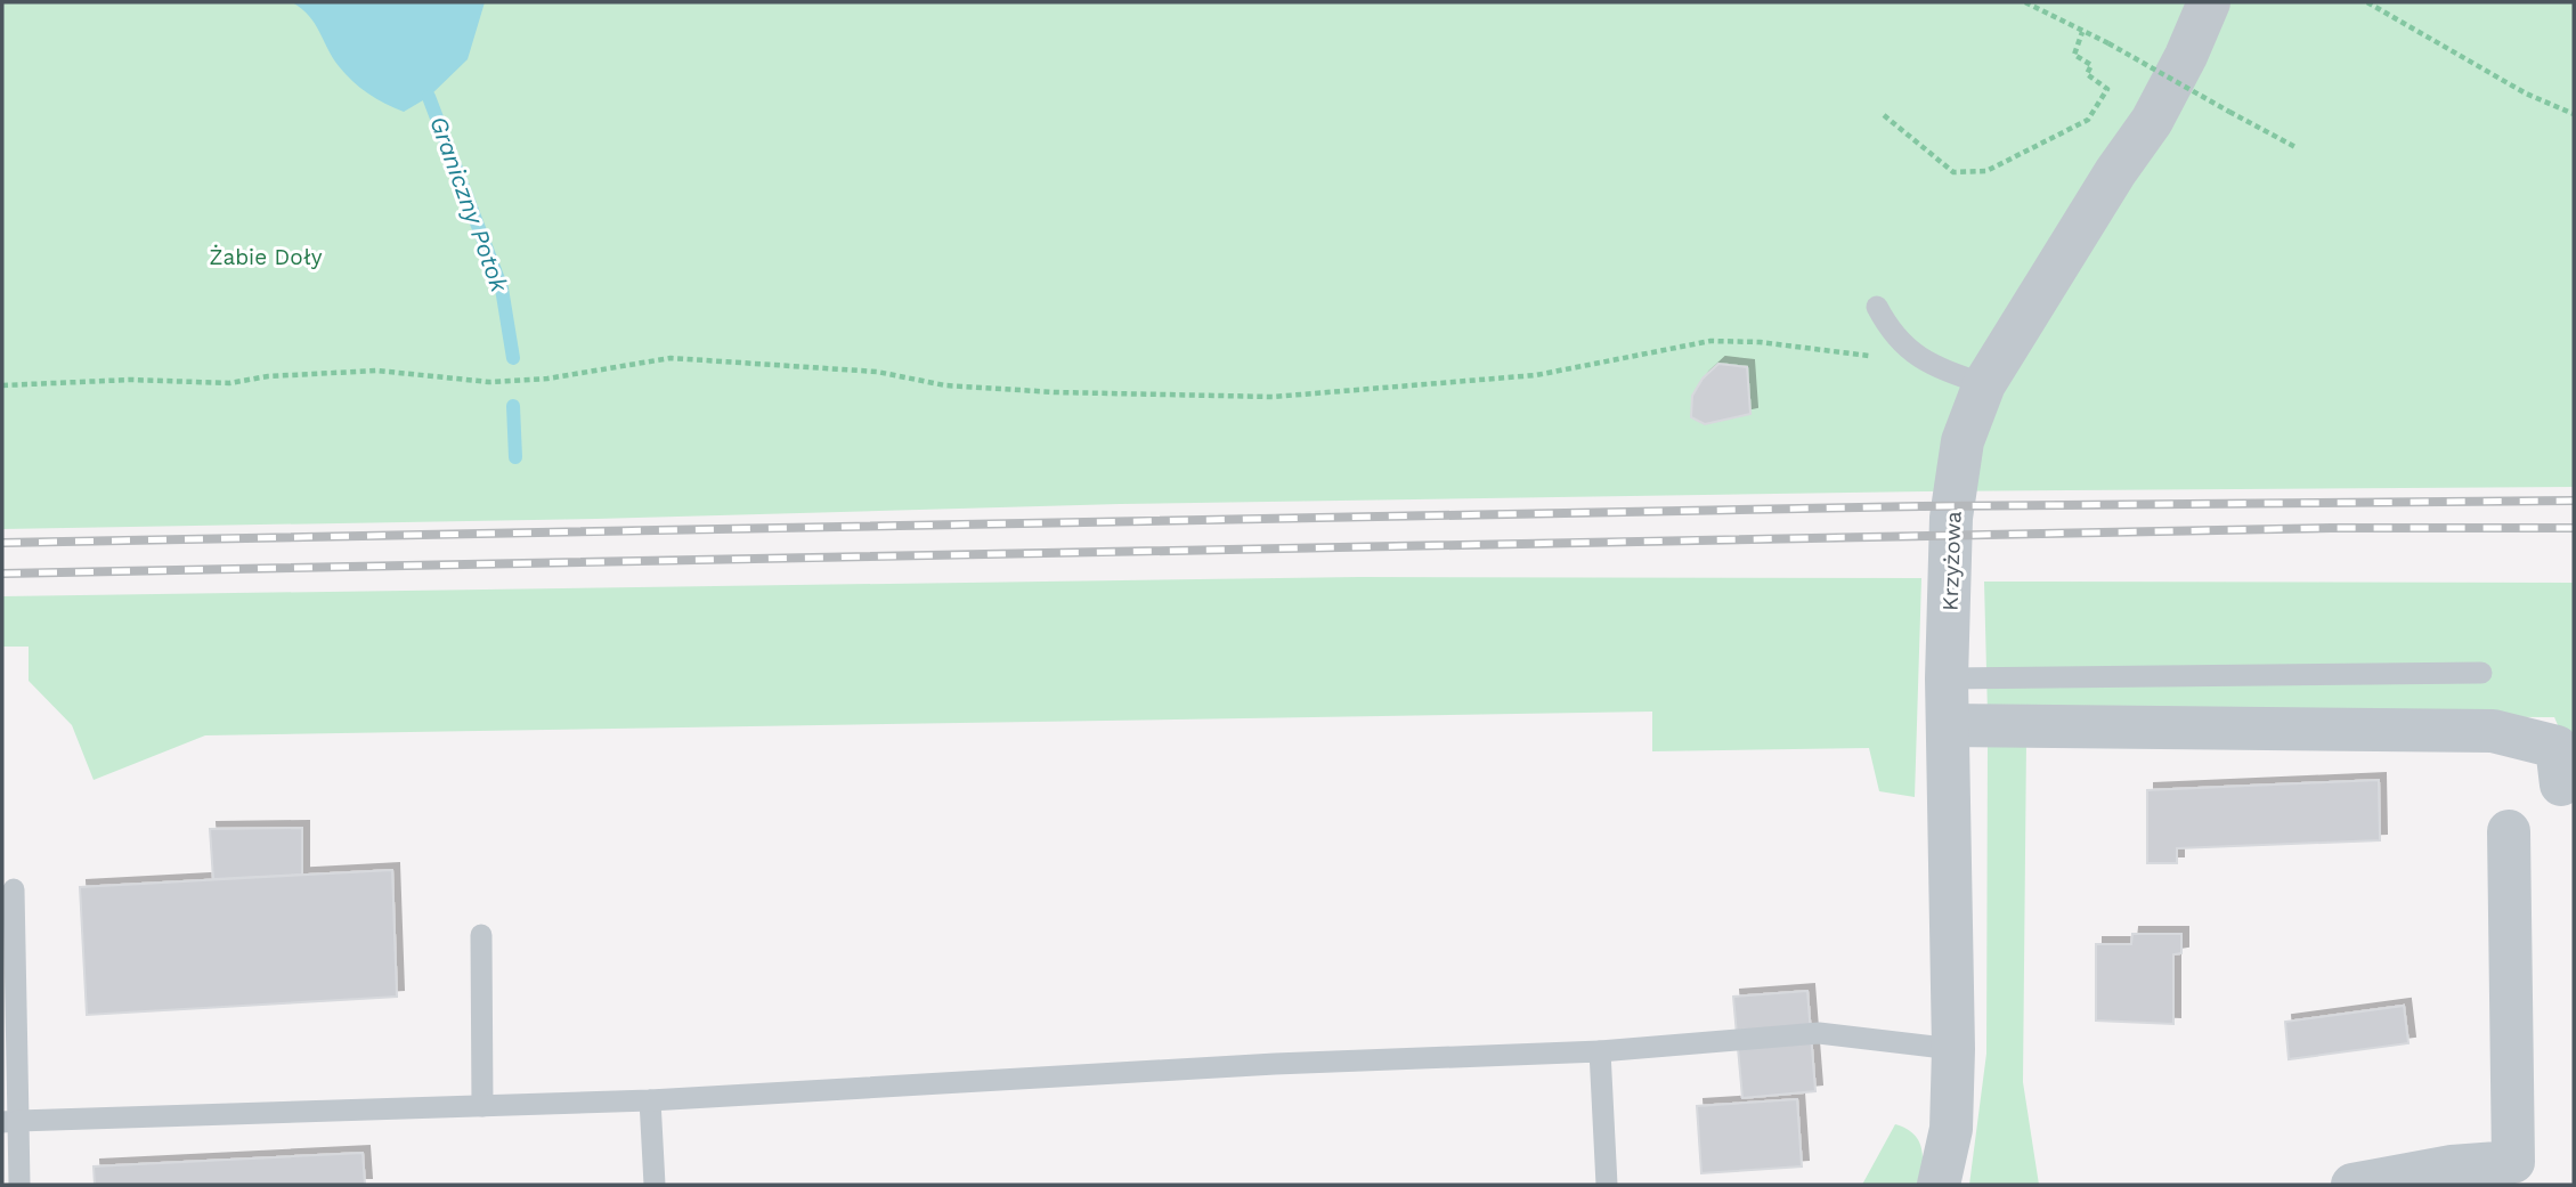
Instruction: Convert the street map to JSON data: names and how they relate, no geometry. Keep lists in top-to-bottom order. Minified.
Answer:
{"streets":{"street":["Krzyżowa"]},"water":["Graniczny Potok"],"parks":["Żabie Doły"]}
